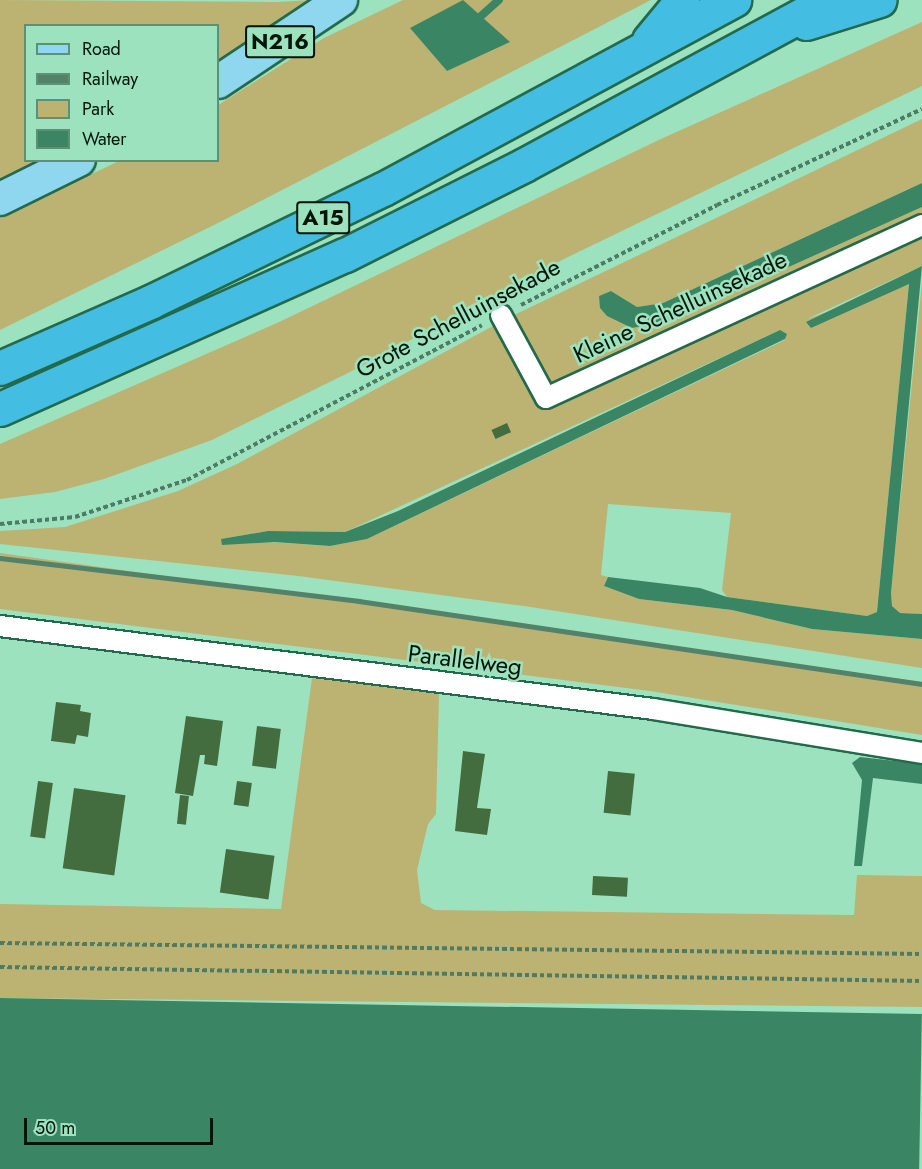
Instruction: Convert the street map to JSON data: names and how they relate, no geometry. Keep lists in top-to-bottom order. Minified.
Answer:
{"streets":{"highway":["A15"],"main road":["N216"],"street":["Kleine Schelluinsekade","Parallelweg"],"path":["Grote Schelluinsekade"]},"crossings":[["Kleine Schelluinsekade","Grote Schelluinsekade"]],"legend":["Road","Railway","Park","Water"],"scale_bar":"50 m"}
